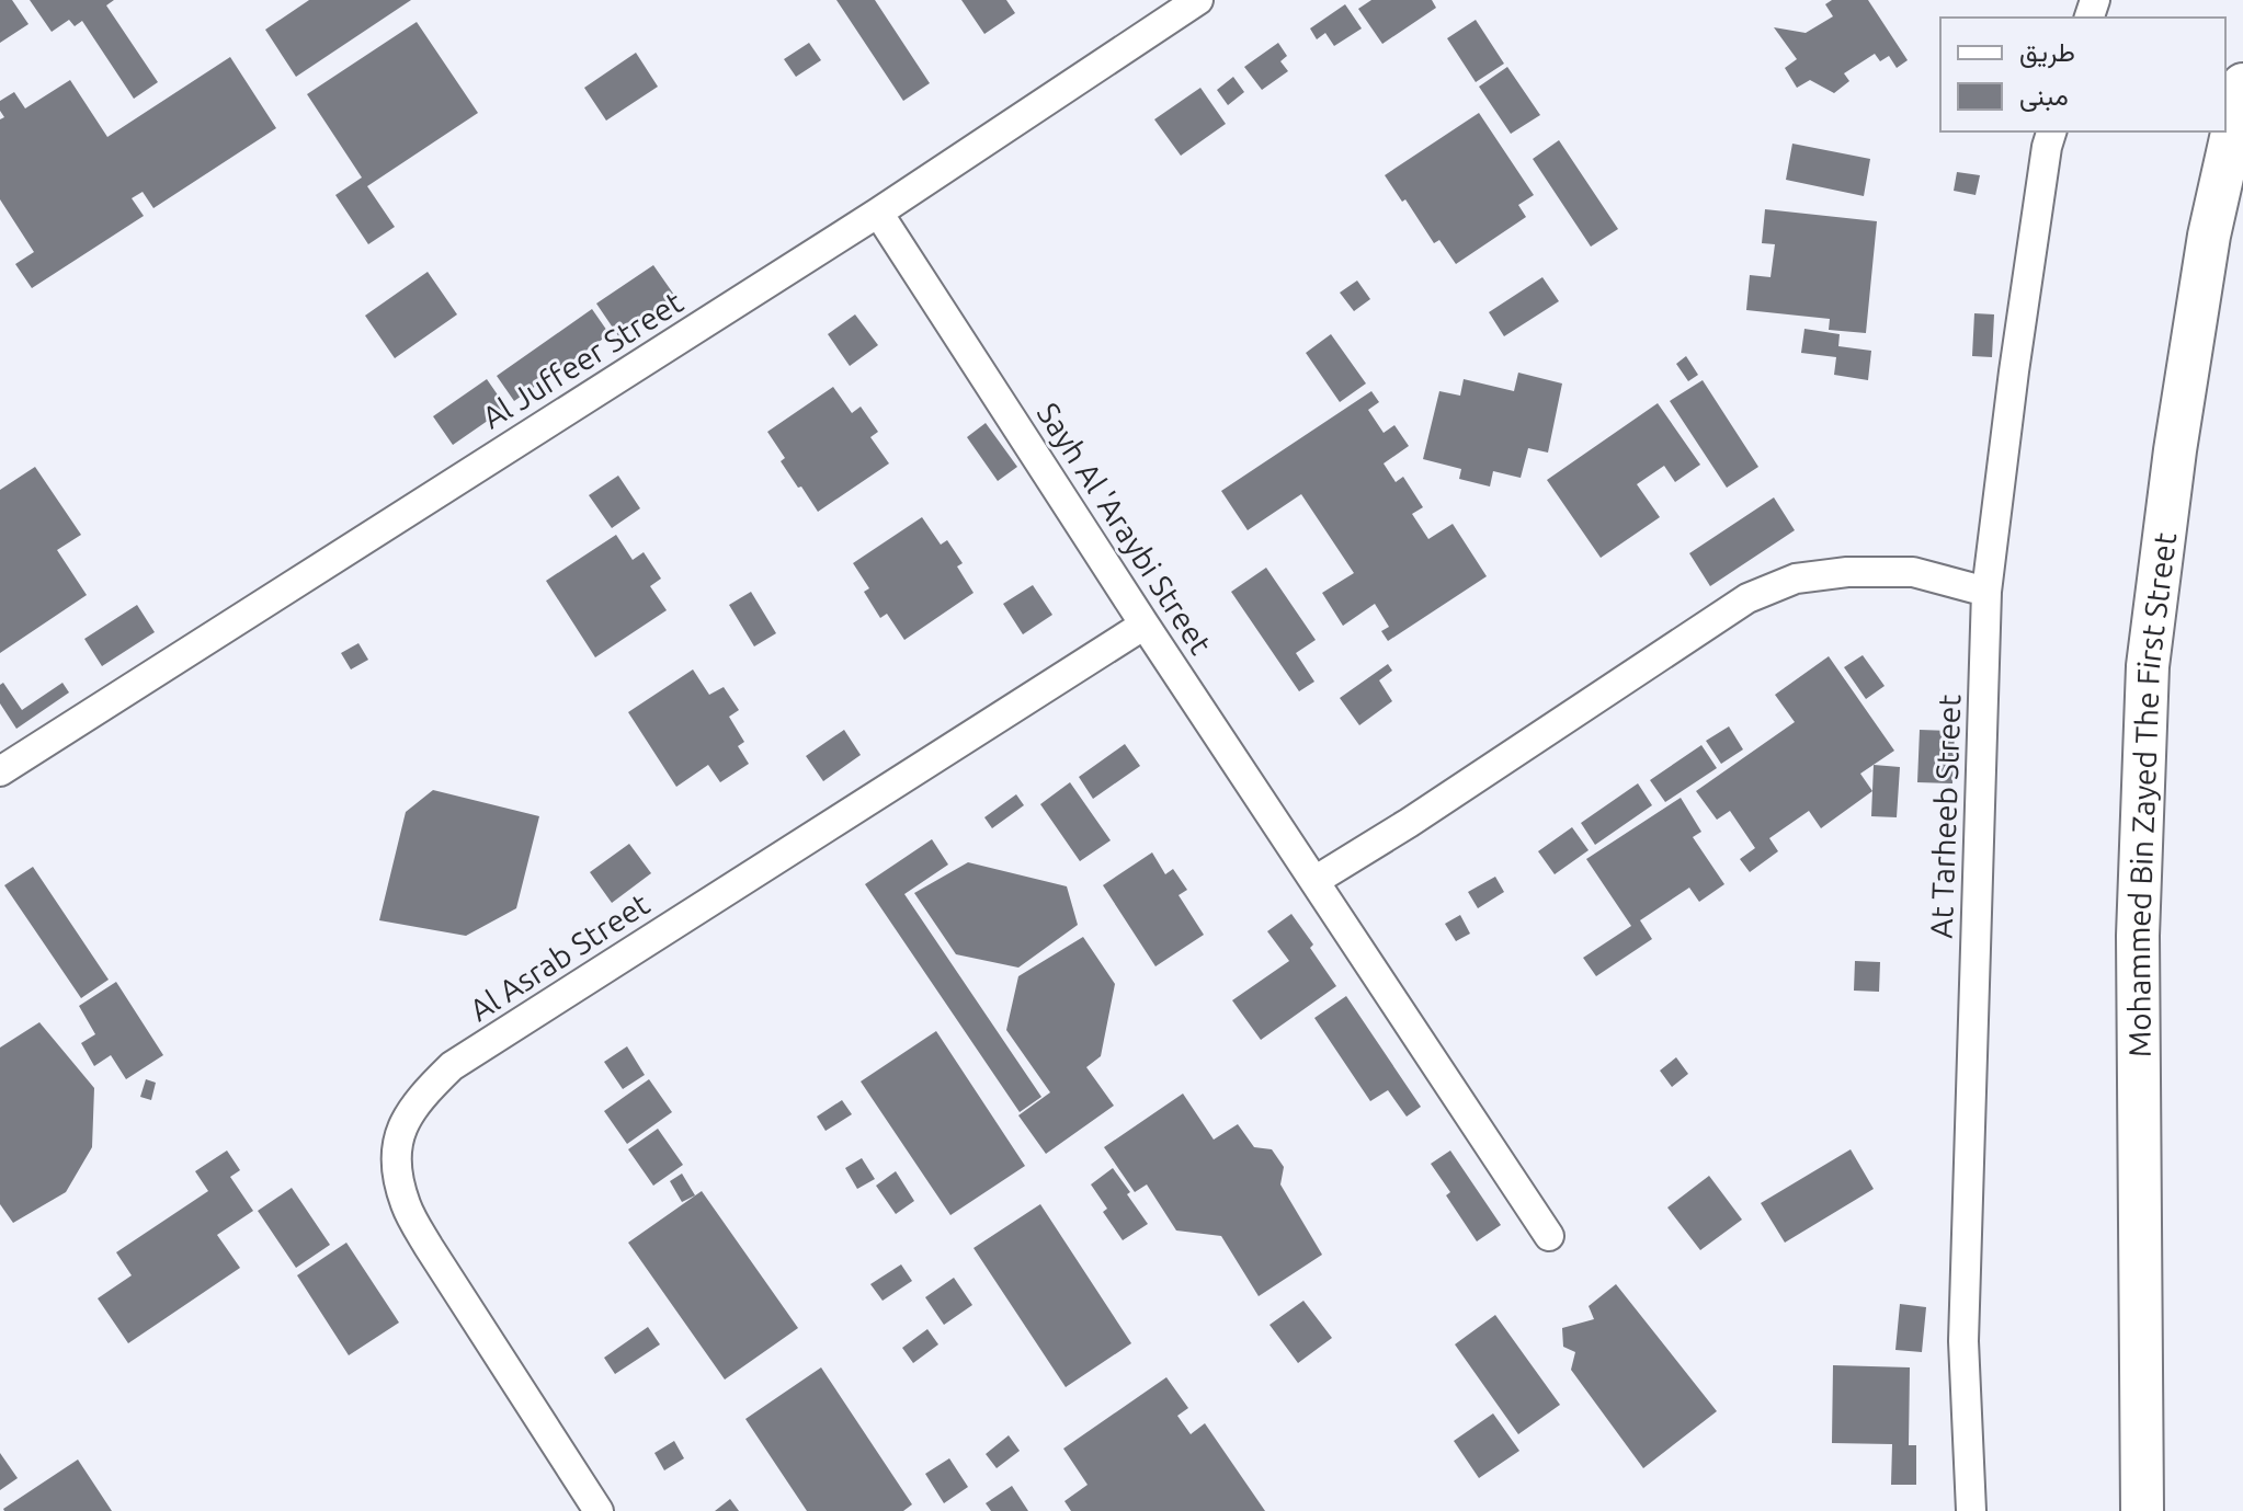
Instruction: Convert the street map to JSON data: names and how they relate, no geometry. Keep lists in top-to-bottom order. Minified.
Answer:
{"streets":{"main road":["Mohammed Bin Zayed The First Street"],"street":["Al Juffeer Street","Sayh Al 'Araybi Street","At Tarheeb Street","Al Asrab Street"]},"crossings":[["Al Juffeer Street","Sayh Al 'Araybi Street"],["Sayh Al 'Araybi Street","Al Asrab Street"]],"legend":["طريق","مبنى"]}
